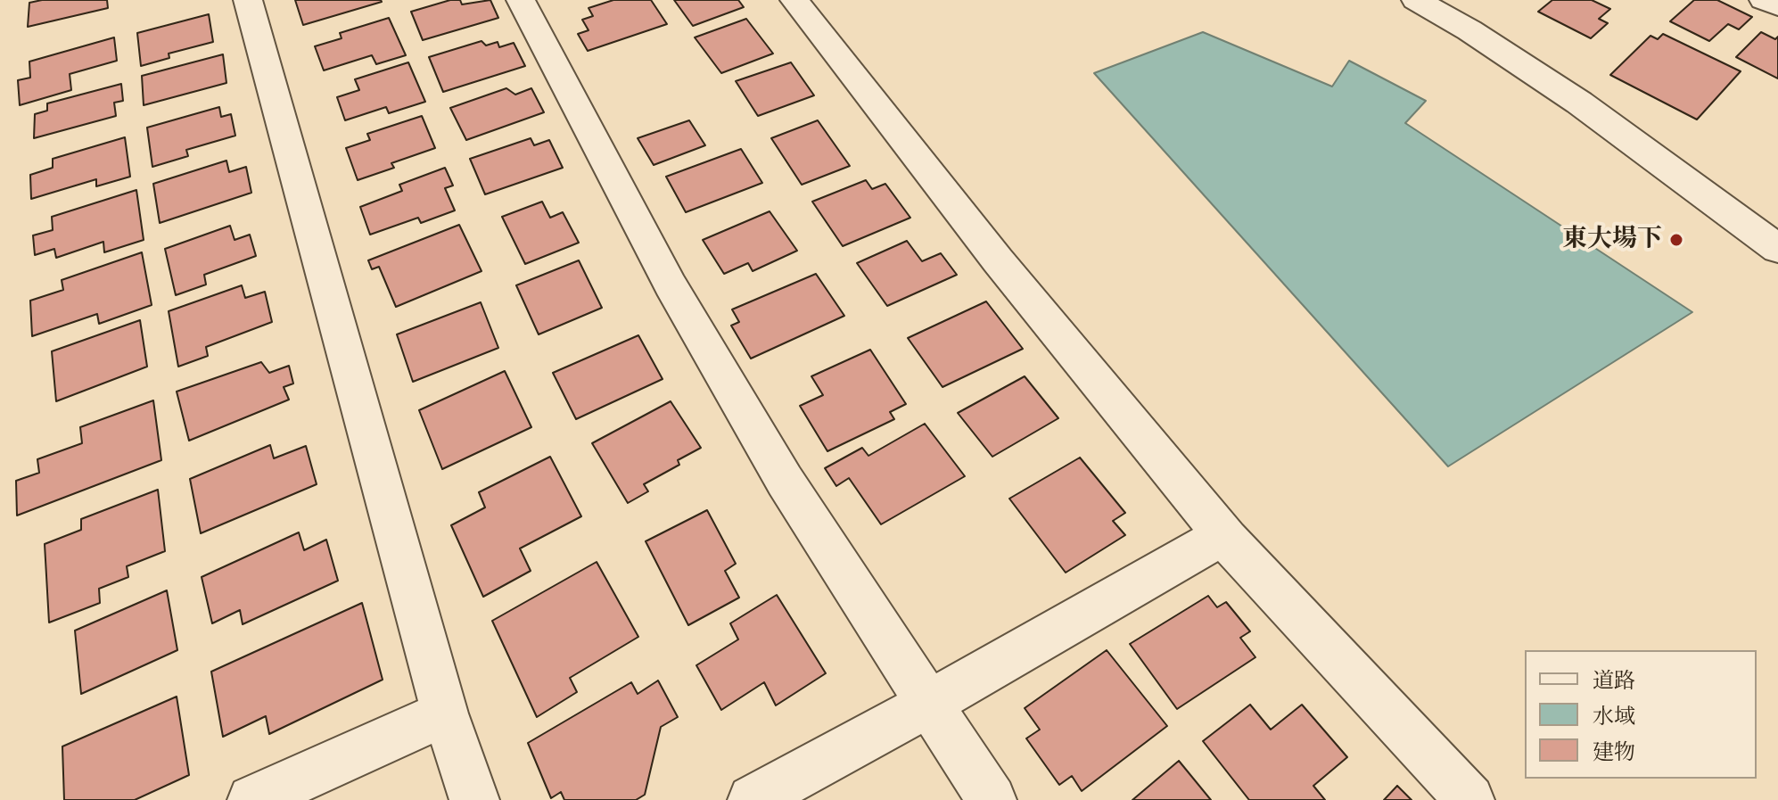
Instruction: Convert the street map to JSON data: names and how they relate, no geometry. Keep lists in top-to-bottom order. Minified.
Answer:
{"places":["東大場下"],"legend":["道路","水域","建物"]}
